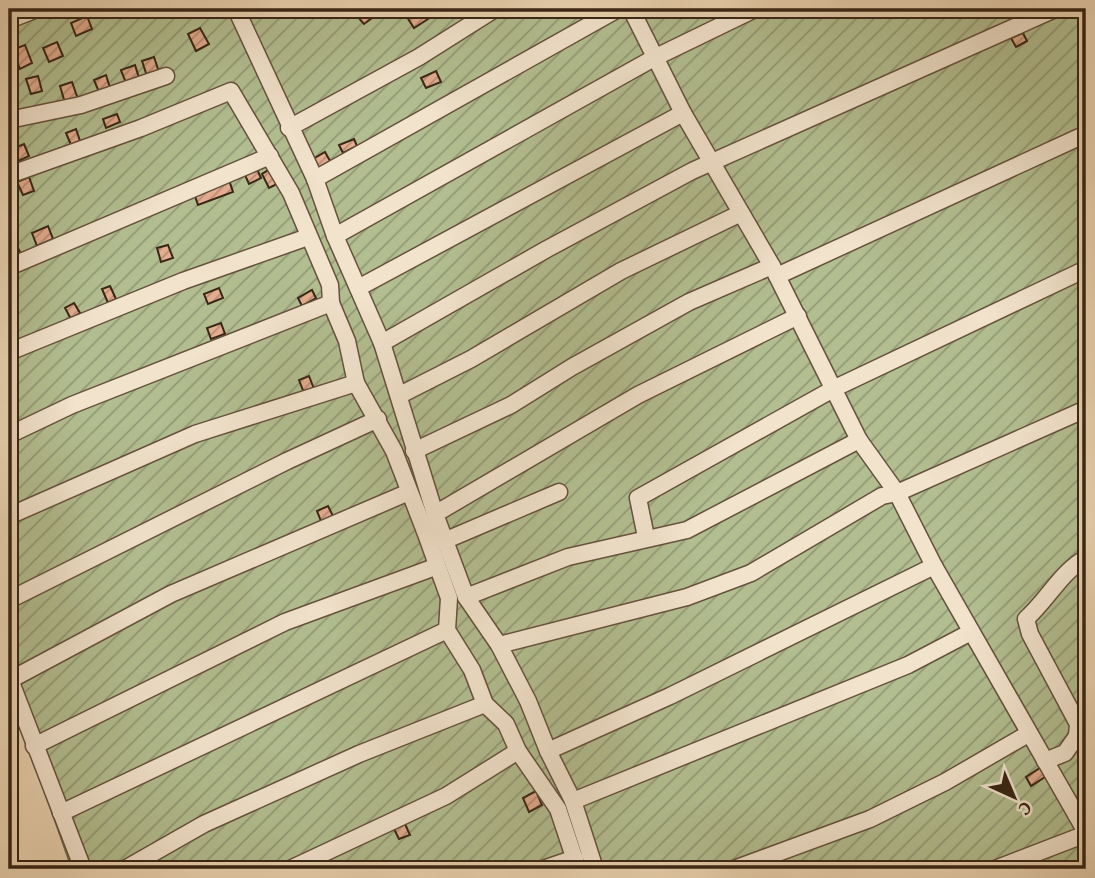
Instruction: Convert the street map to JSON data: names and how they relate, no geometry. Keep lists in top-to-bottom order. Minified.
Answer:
{"north":"bottom right"}
